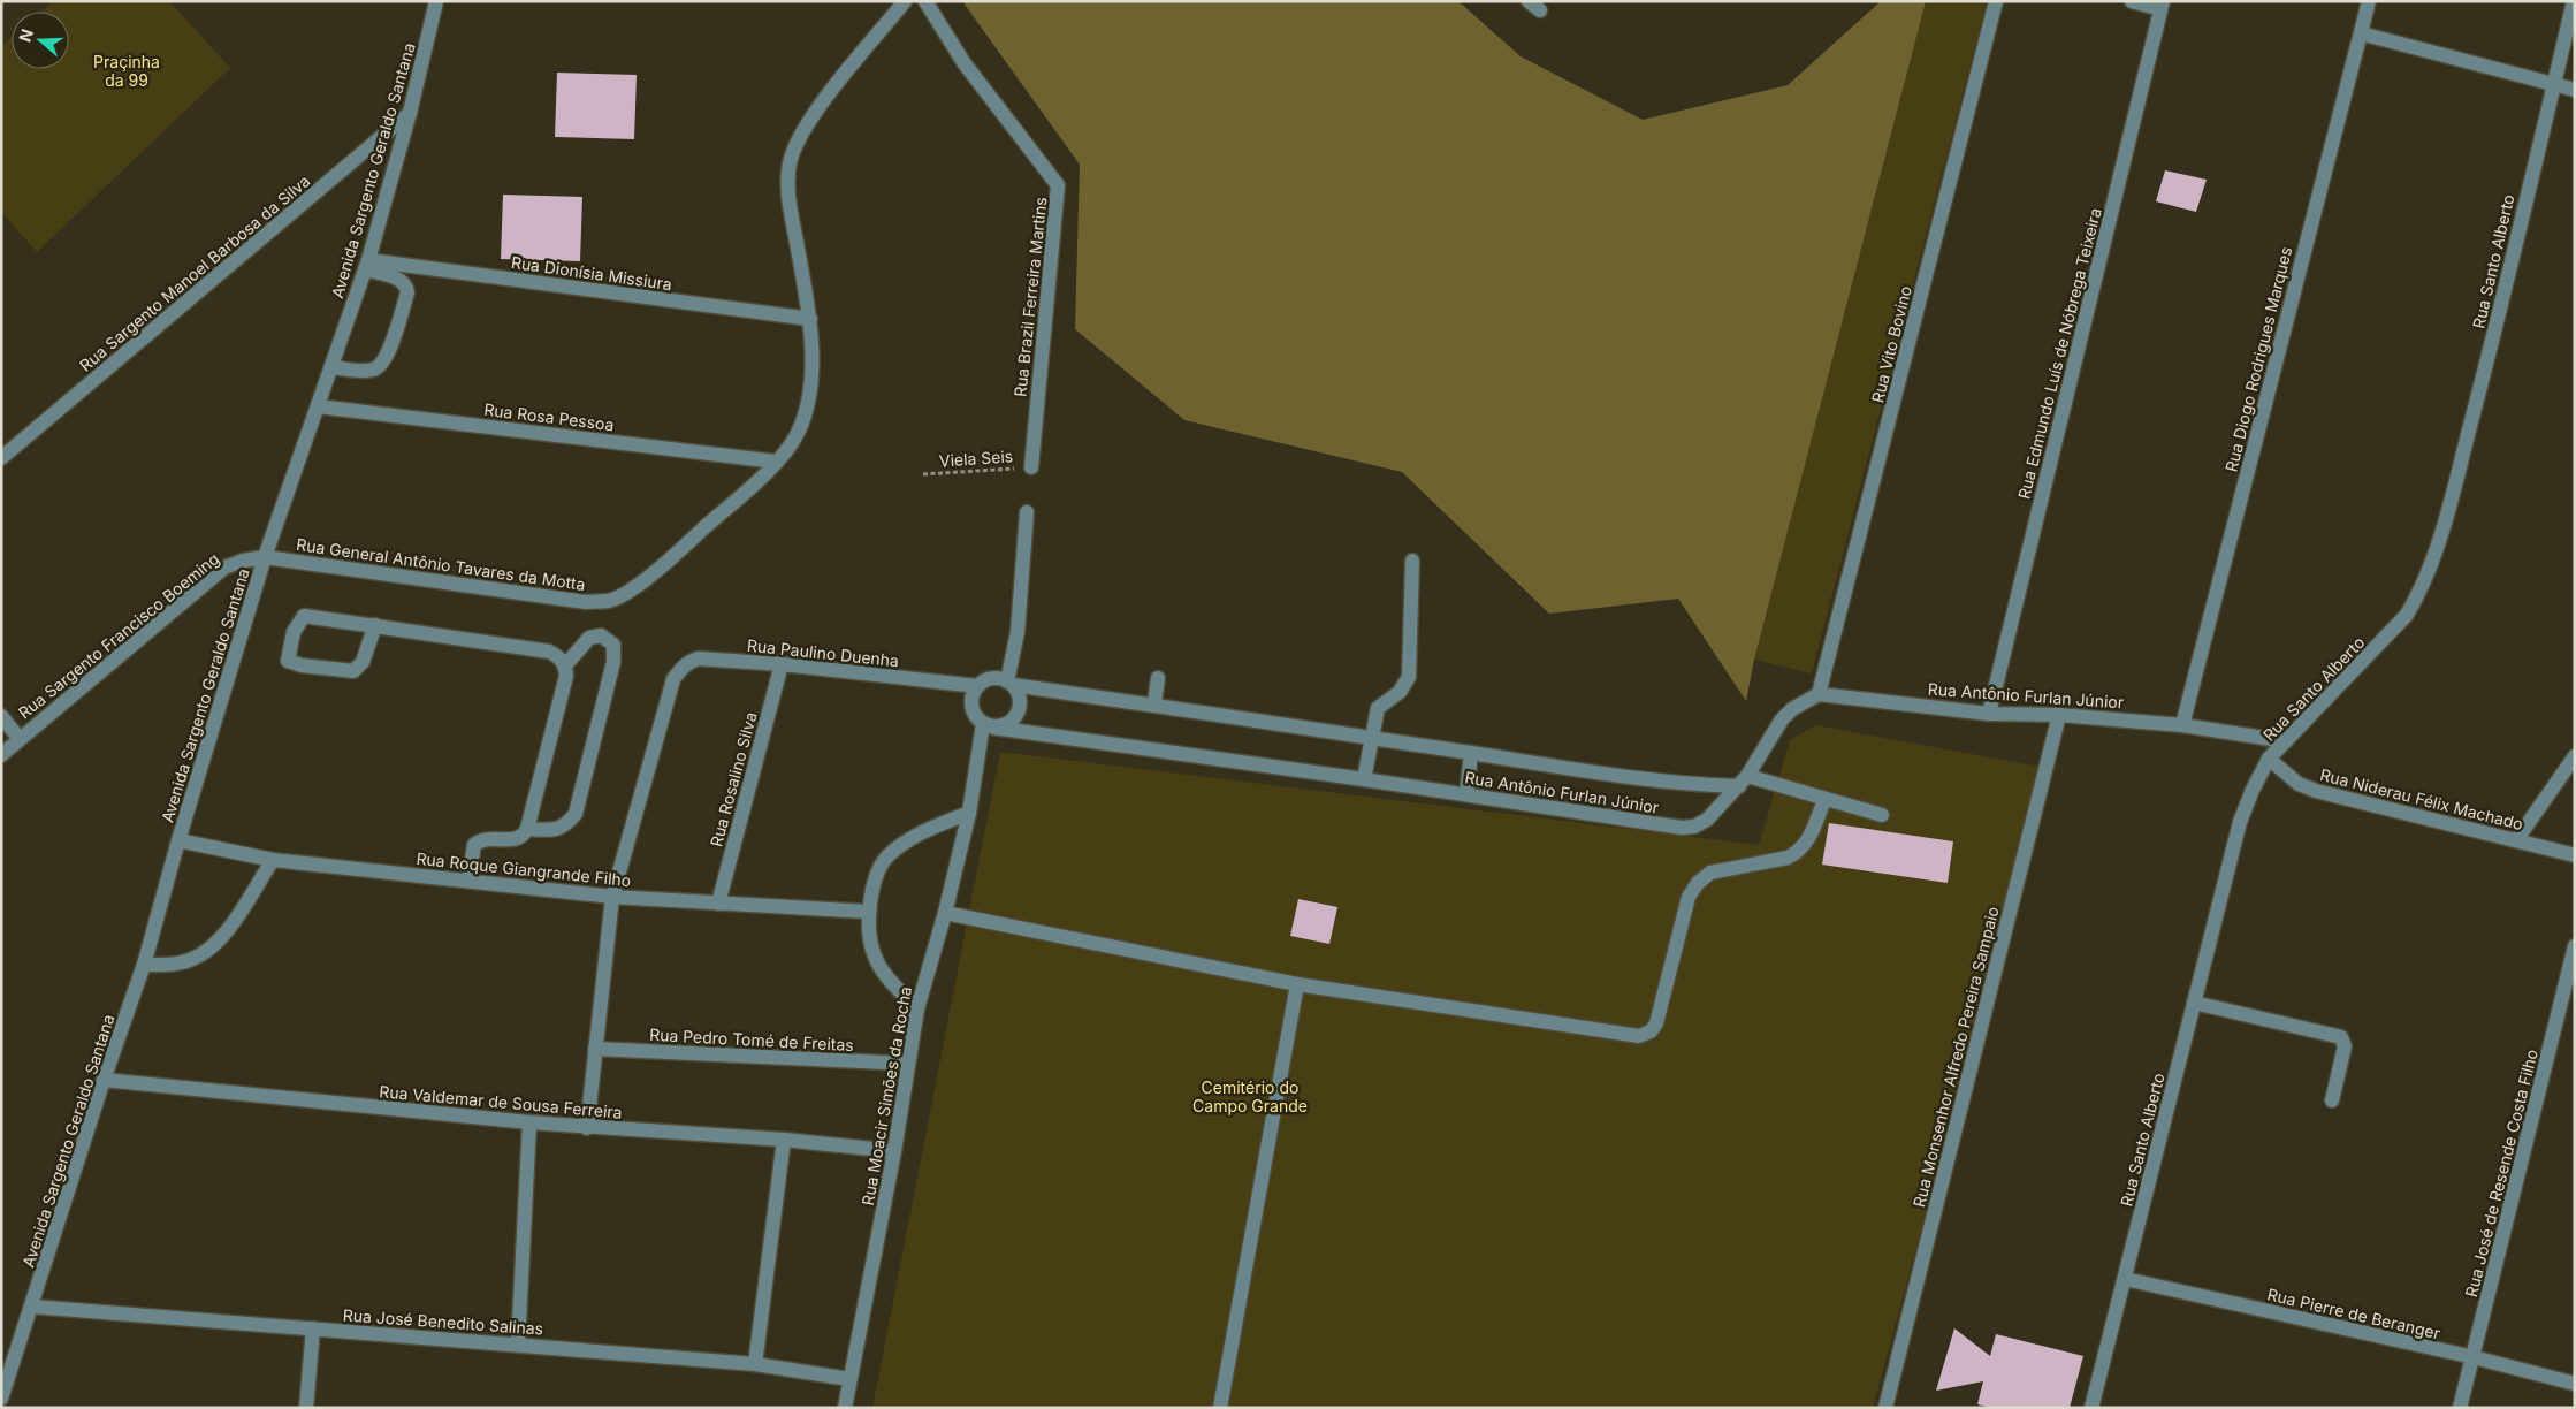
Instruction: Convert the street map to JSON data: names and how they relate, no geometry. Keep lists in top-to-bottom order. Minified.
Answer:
{"streets":{"street":["Avenida Sargento Geraldo Santana","Rua Santo Alberto","Rua Sargento Manoel Barbosa da Silva","Rua Dionísia Missiura","Rua Brazil Ferreira Martins","Rua Vito Bovino","Rua Edmundo Luís de Nóbrega Teixeira","Rua Diogo Rodrigues Marques","Rua Rosa Pessoa","Rua General Antônio Tavares da Motta","Rua Sargento Francisco Boeming","Rua Paulino Duenha","Rua Antônio Furlan Júnior","Rua Rosalino Silva","Rua Niderau Félix Machado","Rua Roque Giangrande Filho","Rua Pedro Tomé de Freitas","Rua Monsenhor Alfredo Pereira Sampaio","Rua Moacir Simões da Rocha","Rua Valdemar de Sousa Ferreira","Rua José de Resende Costa Filho","Rua Pierre de Beranger","Rua José Benedito Salinas"],"path":["Viela Seis"]},"crossings":[["Avenida Sargento Geraldo Santana","Rua Sargento Manoel Barbosa da Silva"],["Avenida Sargento Geraldo Santana","Rua Dionísia Missiura"],["Avenida Sargento Geraldo Santana","Rua Rosa Pessoa"],["Avenida Sargento Geraldo Santana","Rua General Antônio Tavares da Motta"],["Avenida Sargento Geraldo Santana","Rua Sargento Francisco Boeming"],["Avenida Sargento Geraldo Santana","Rua Roque Giangrande Filho"],["Avenida Sargento Geraldo Santana","Rua Valdemar de Sousa Ferreira"],["Avenida Sargento Geraldo Santana","Rua José Benedito Salinas"],["Rua Santo Alberto","Rua Antônio Furlan Júnior"],["Rua Santo Alberto","Rua Niderau Félix Machado"],["Rua Santo Alberto","Rua Pierre de Beranger"],["Rua Dionísia Missiura","Rua General Antônio Tavares da Motta"],["Rua Brazil Ferreira Martins","Viela Seis"],["Rua Vito Bovino","Rua Antônio Furlan Júnior"],["Rua Edmundo Luís de Nóbrega Teixeira","Rua Antônio Furlan Júnior"],["Rua Diogo Rodrigues Marques","Rua Antônio Furlan Júnior"],["Rua Rosa Pessoa","Rua General Antônio Tavares da Motta"],["Rua General Antônio Tavares da Motta","Rua Sargento Francisco Boeming"],["Rua Paulino Duenha","Rua Antônio Furlan Júnior"],["Rua Paulino Duenha","Rua Rosalino Silva"],["Rua Paulino Duenha","Rua Roque Giangrande Filho"],["Rua Paulino Duenha","Rua Moacir Simões da Rocha"],["Rua Antônio Furlan Júnior","Rua Monsenhor Alfredo Pereira Sampaio"],["Rua Antônio Furlan Júnior","Rua Moacir Simões da Rocha"],["Rua Rosalino Silva","Rua Roque Giangrande Filho"],["Rua Pedro Tomé de Freitas","Rua Moacir Simões da Rocha"],["Rua Moacir Simões da Rocha","Rua Valdemar de Sousa Ferreira"],["Rua Moacir Simões da Rocha","Rua José Benedito Salinas"],["Rua José de Resende Costa Filho","Rua Pierre de Beranger"]],"parks":["Praçinha da 99","Cemitério do Campo Grande"],"north":"left"}
